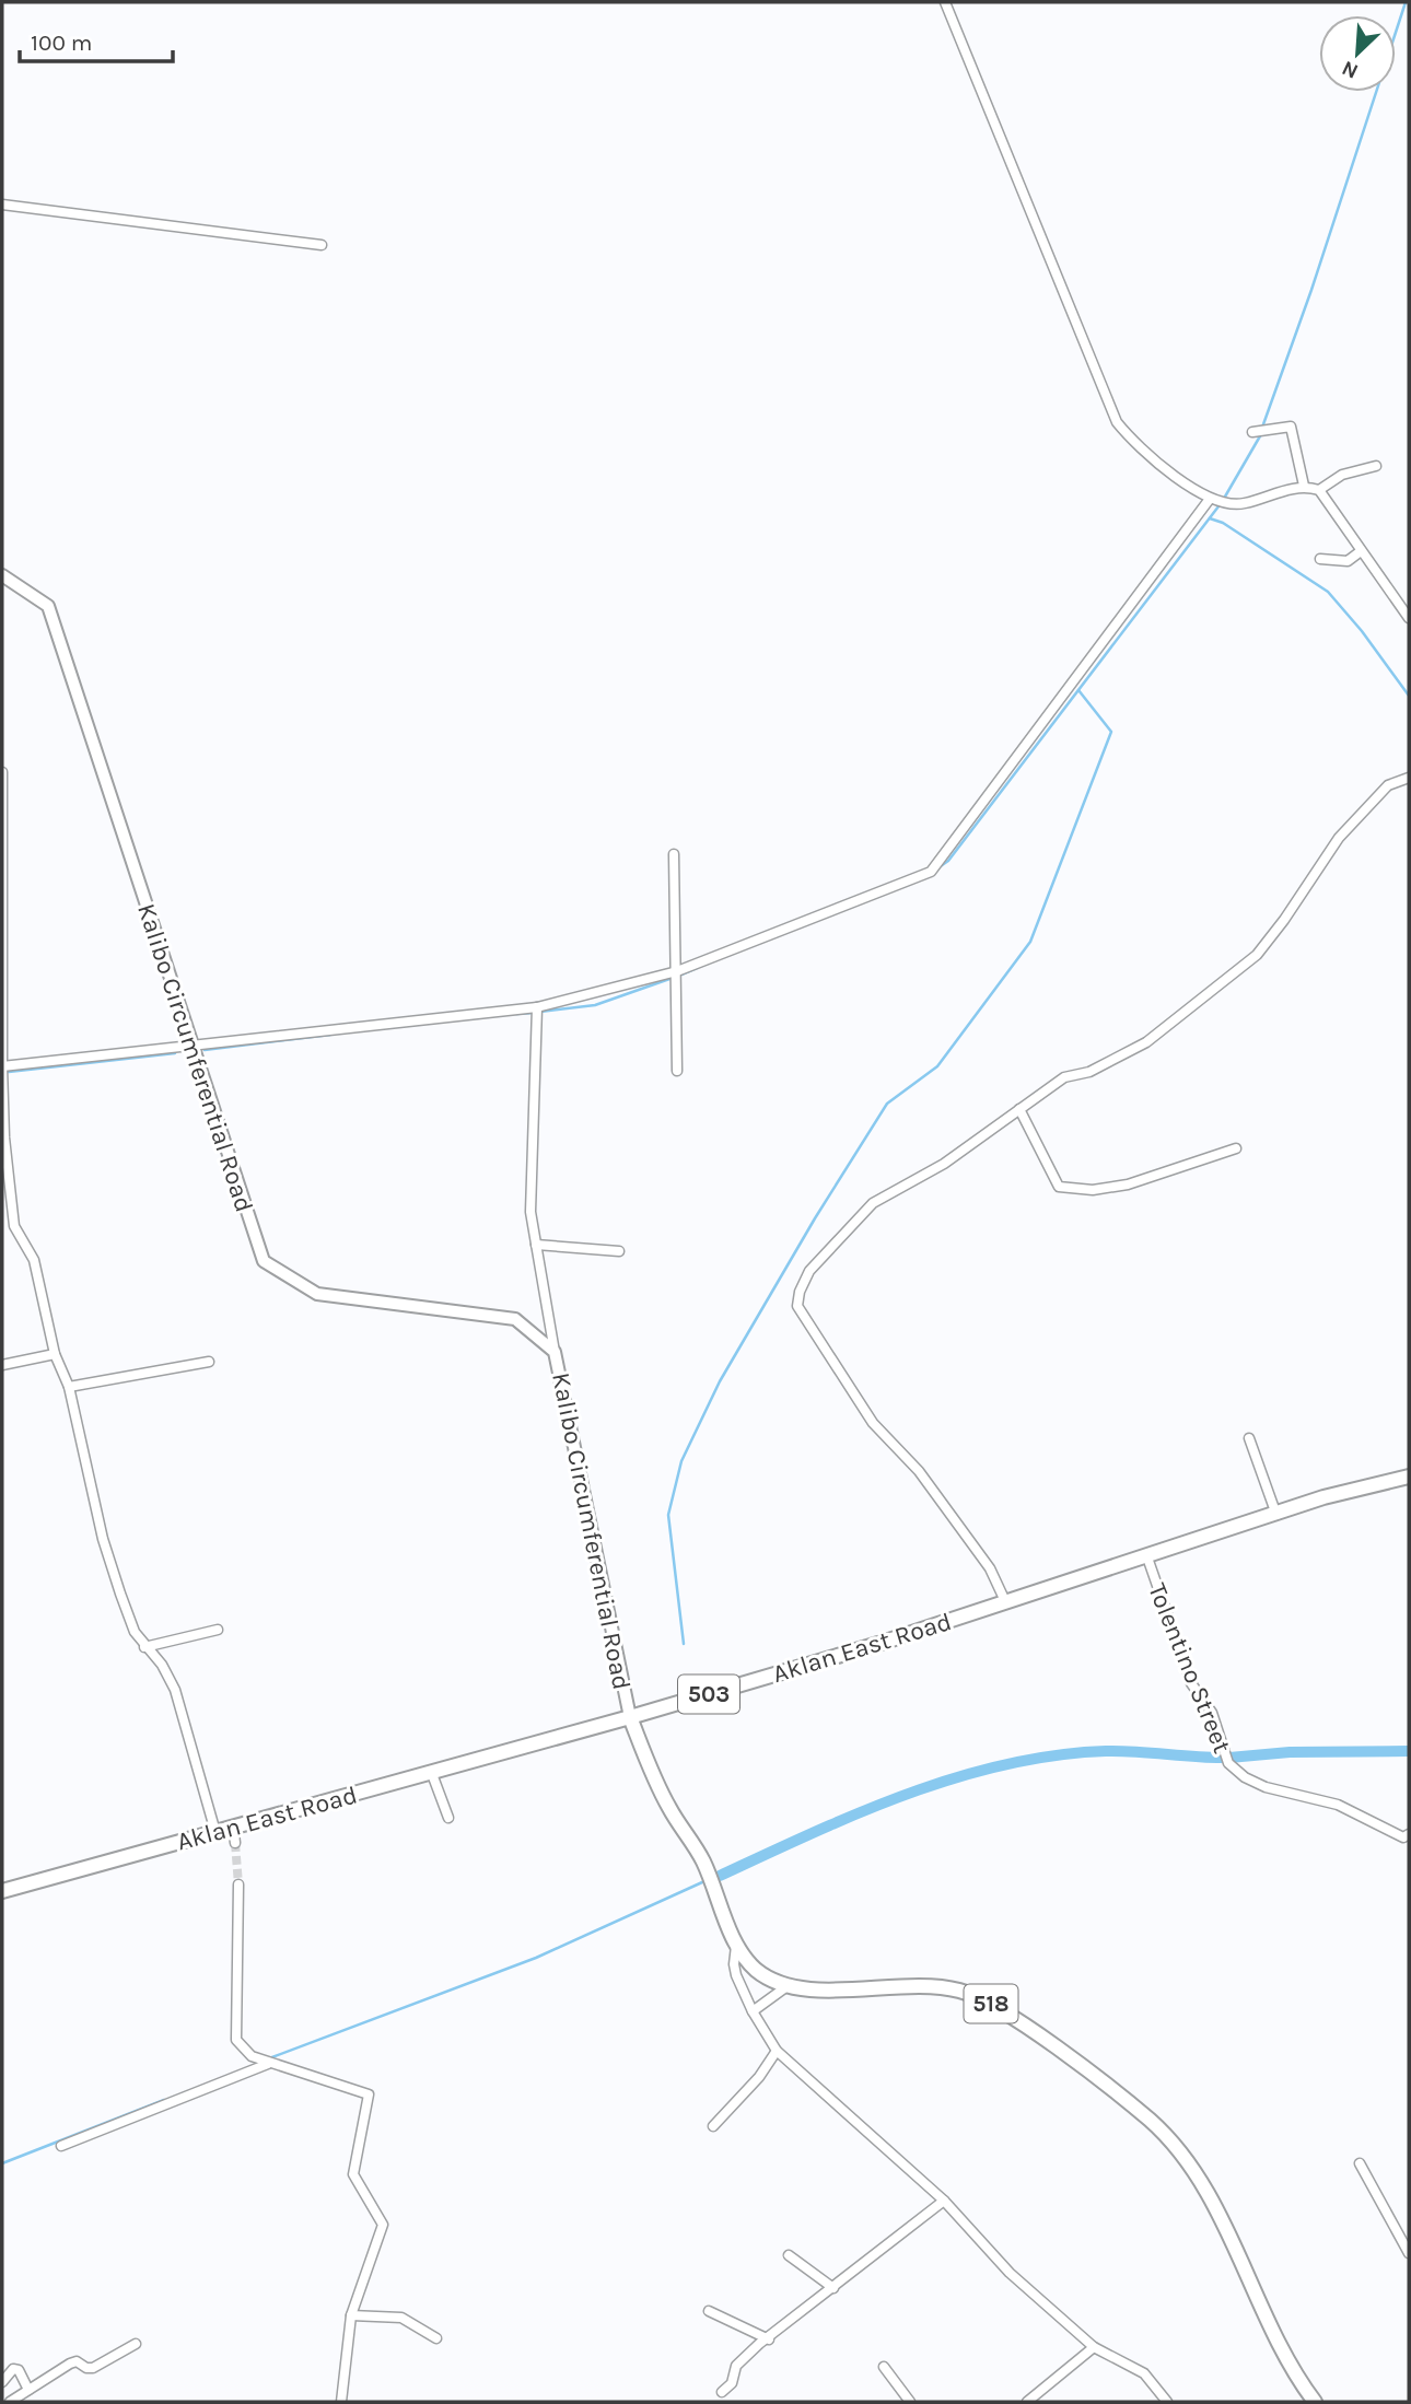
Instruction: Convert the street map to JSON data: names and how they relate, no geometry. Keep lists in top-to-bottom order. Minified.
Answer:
{"streets":{"main road":["Kalibo Circumferential Road","Aklan East Road","503","518"],"street":["Tolentino Street"]},"crossings":[["Kalibo Circumferential Road","Aklan East Road"],["Aklan East Road","Tolentino Street"]],"scale_bar":"100 m","north":"bottom left"}
